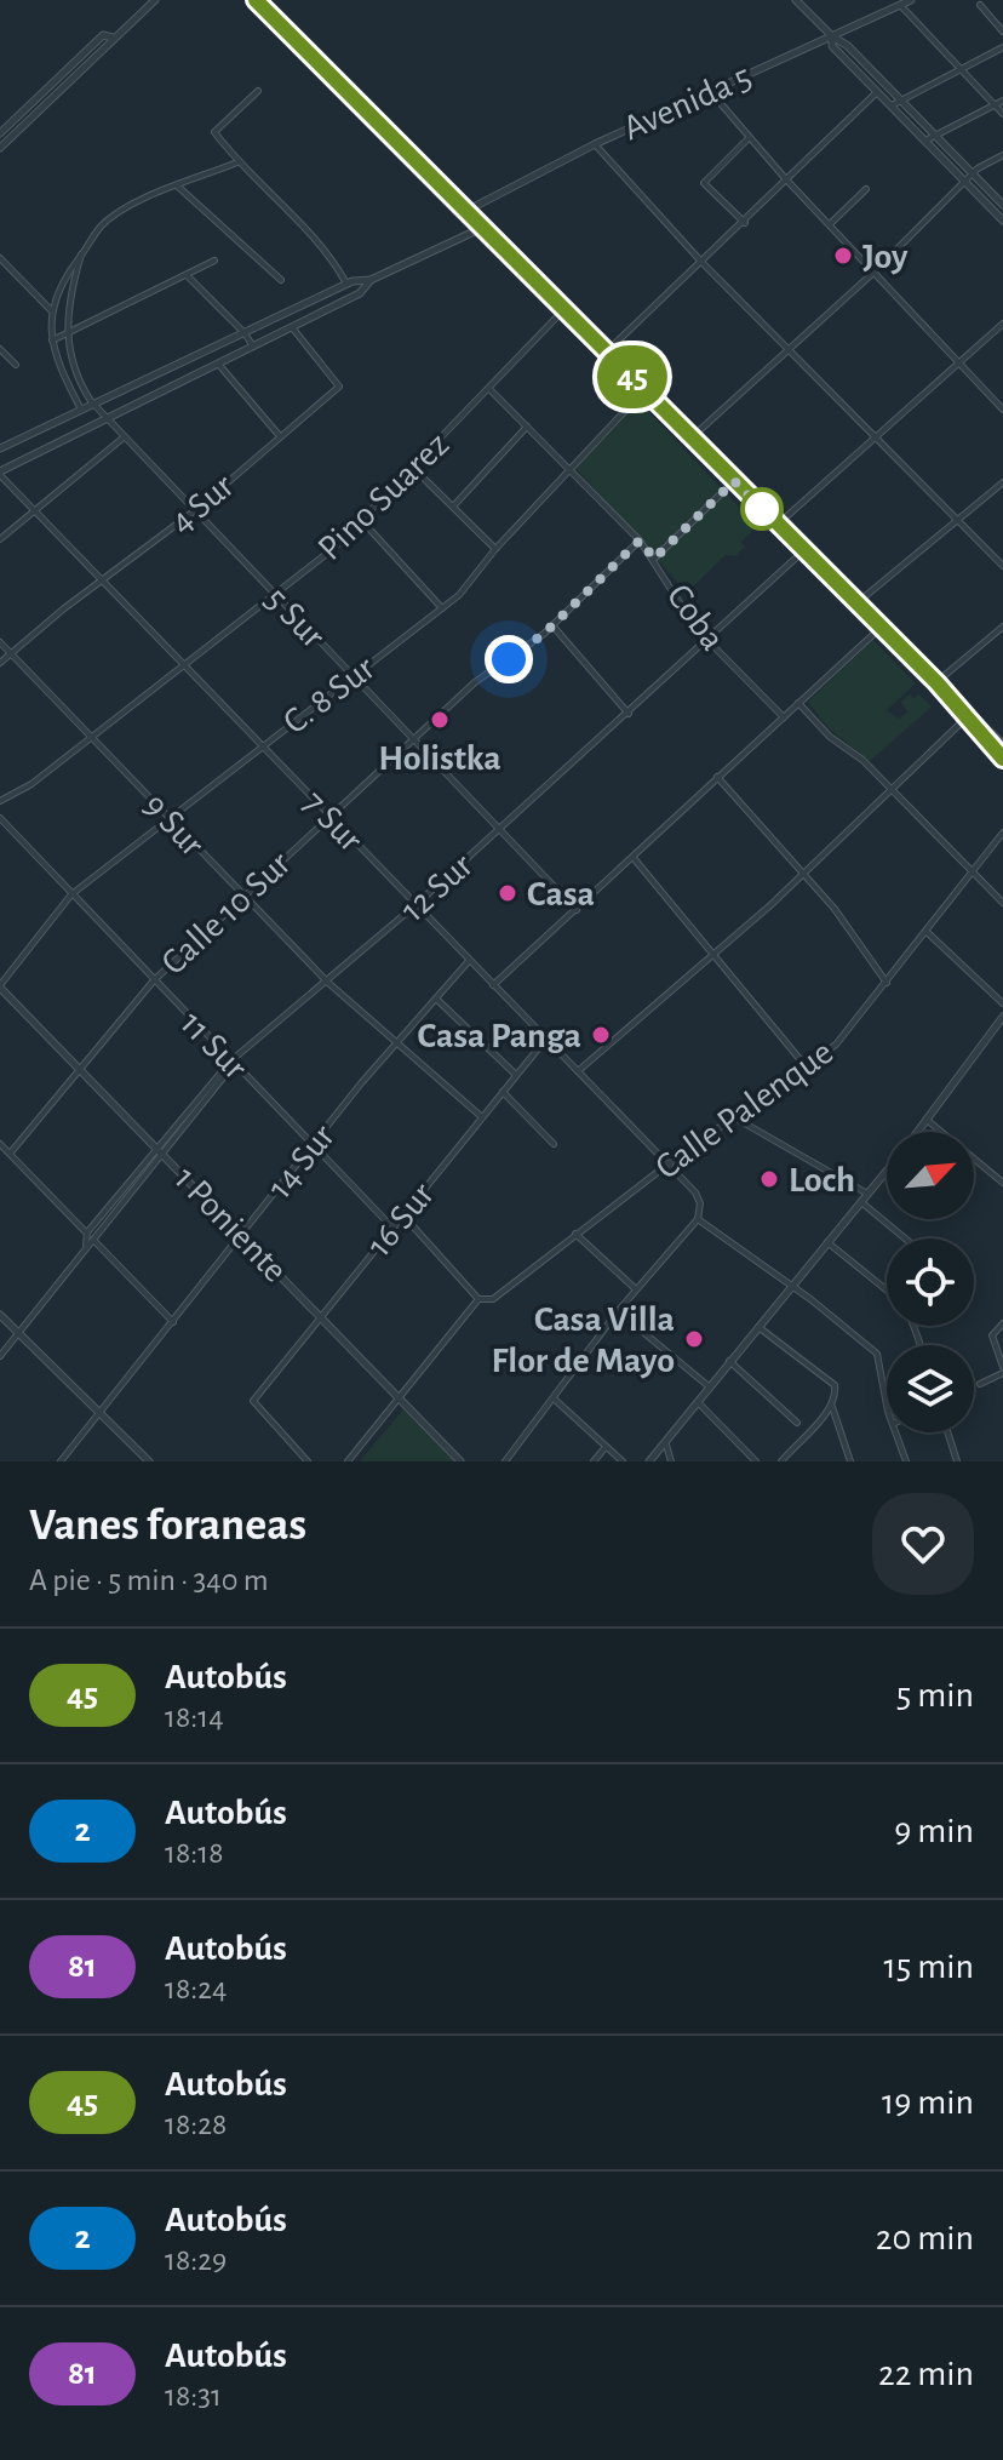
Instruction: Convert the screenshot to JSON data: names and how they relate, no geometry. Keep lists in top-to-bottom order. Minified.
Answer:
{"streets":{"street":["Avenida 5","Pino Suarez","4 Sur","5 Sur","Coba","C. 8 Sur","7 Sur","9 Sur","12 Sur","Calle 10 Sur","11 Sur","Calle Palenque","14 Sur","16 Sur","1 Poniente"]},"crossings":[["Pino Suarez","5 Sur"],["Pino Suarez","Coba"],["Pino Suarez","7 Sur"],["Pino Suarez","9 Sur"],["4 Sur","5 Sur"],["4 Sur","7 Sur"],["4 Sur","9 Sur"],["5 Sur","C. 8 Sur"],["5 Sur","12 Sur"],["5 Sur","Calle 10 Sur"],["Coba","C. 8 Sur"],["Coba","12 Sur"],["Coba","Calle 10 Sur"],["C. 8 Sur","7 Sur"],["C. 8 Sur","9 Sur"],["C. 8 Sur","11 Sur"],["C. 8 Sur","1 Poniente"],["7 Sur","12 Sur"],["7 Sur","Calle 10 Sur"],["7 Sur","Calle Palenque"],["7 Sur","14 Sur"],["7 Sur","16 Sur"],["9 Sur","12 Sur"],["9 Sur","Calle 10 Sur"],["9 Sur","14 Sur"],["9 Sur","16 Sur"],["12 Sur","11 Sur"],["Calle 10 Sur","11 Sur"],["Calle 10 Sur","1 Poniente"],["11 Sur","14 Sur"],["11 Sur","16 Sur"],["14 Sur","1 Poniente"],["16 Sur","1 Poniente"]],"places":["Joy","Holistka","Casa","Casa Panga","Loch","Casa Villa Flor de Mayo"],"lines":["bus line 45"],"north":"top right","page":{"on_map":"45","heading":["Vanes foraneas","A pie · 5 min · 340 m"],"list":[{"mark":"45","name":"Autobús","note":"18:14","value":"5 min"},{"mark":"2","name":"Autobús","note":"18:18","value":"9 min"},{"mark":"81","name":"Autobús","note":"18:24","value":"15 min"},{"mark":"45","name":"Autobús","note":"18:28","value":"19 min"},{"mark":"2","name":"Autobús","note":"18:29","value":"20 min"},{"mark":"81","name":"Autobús","note":"18:31","value":"22 min"}]}}
